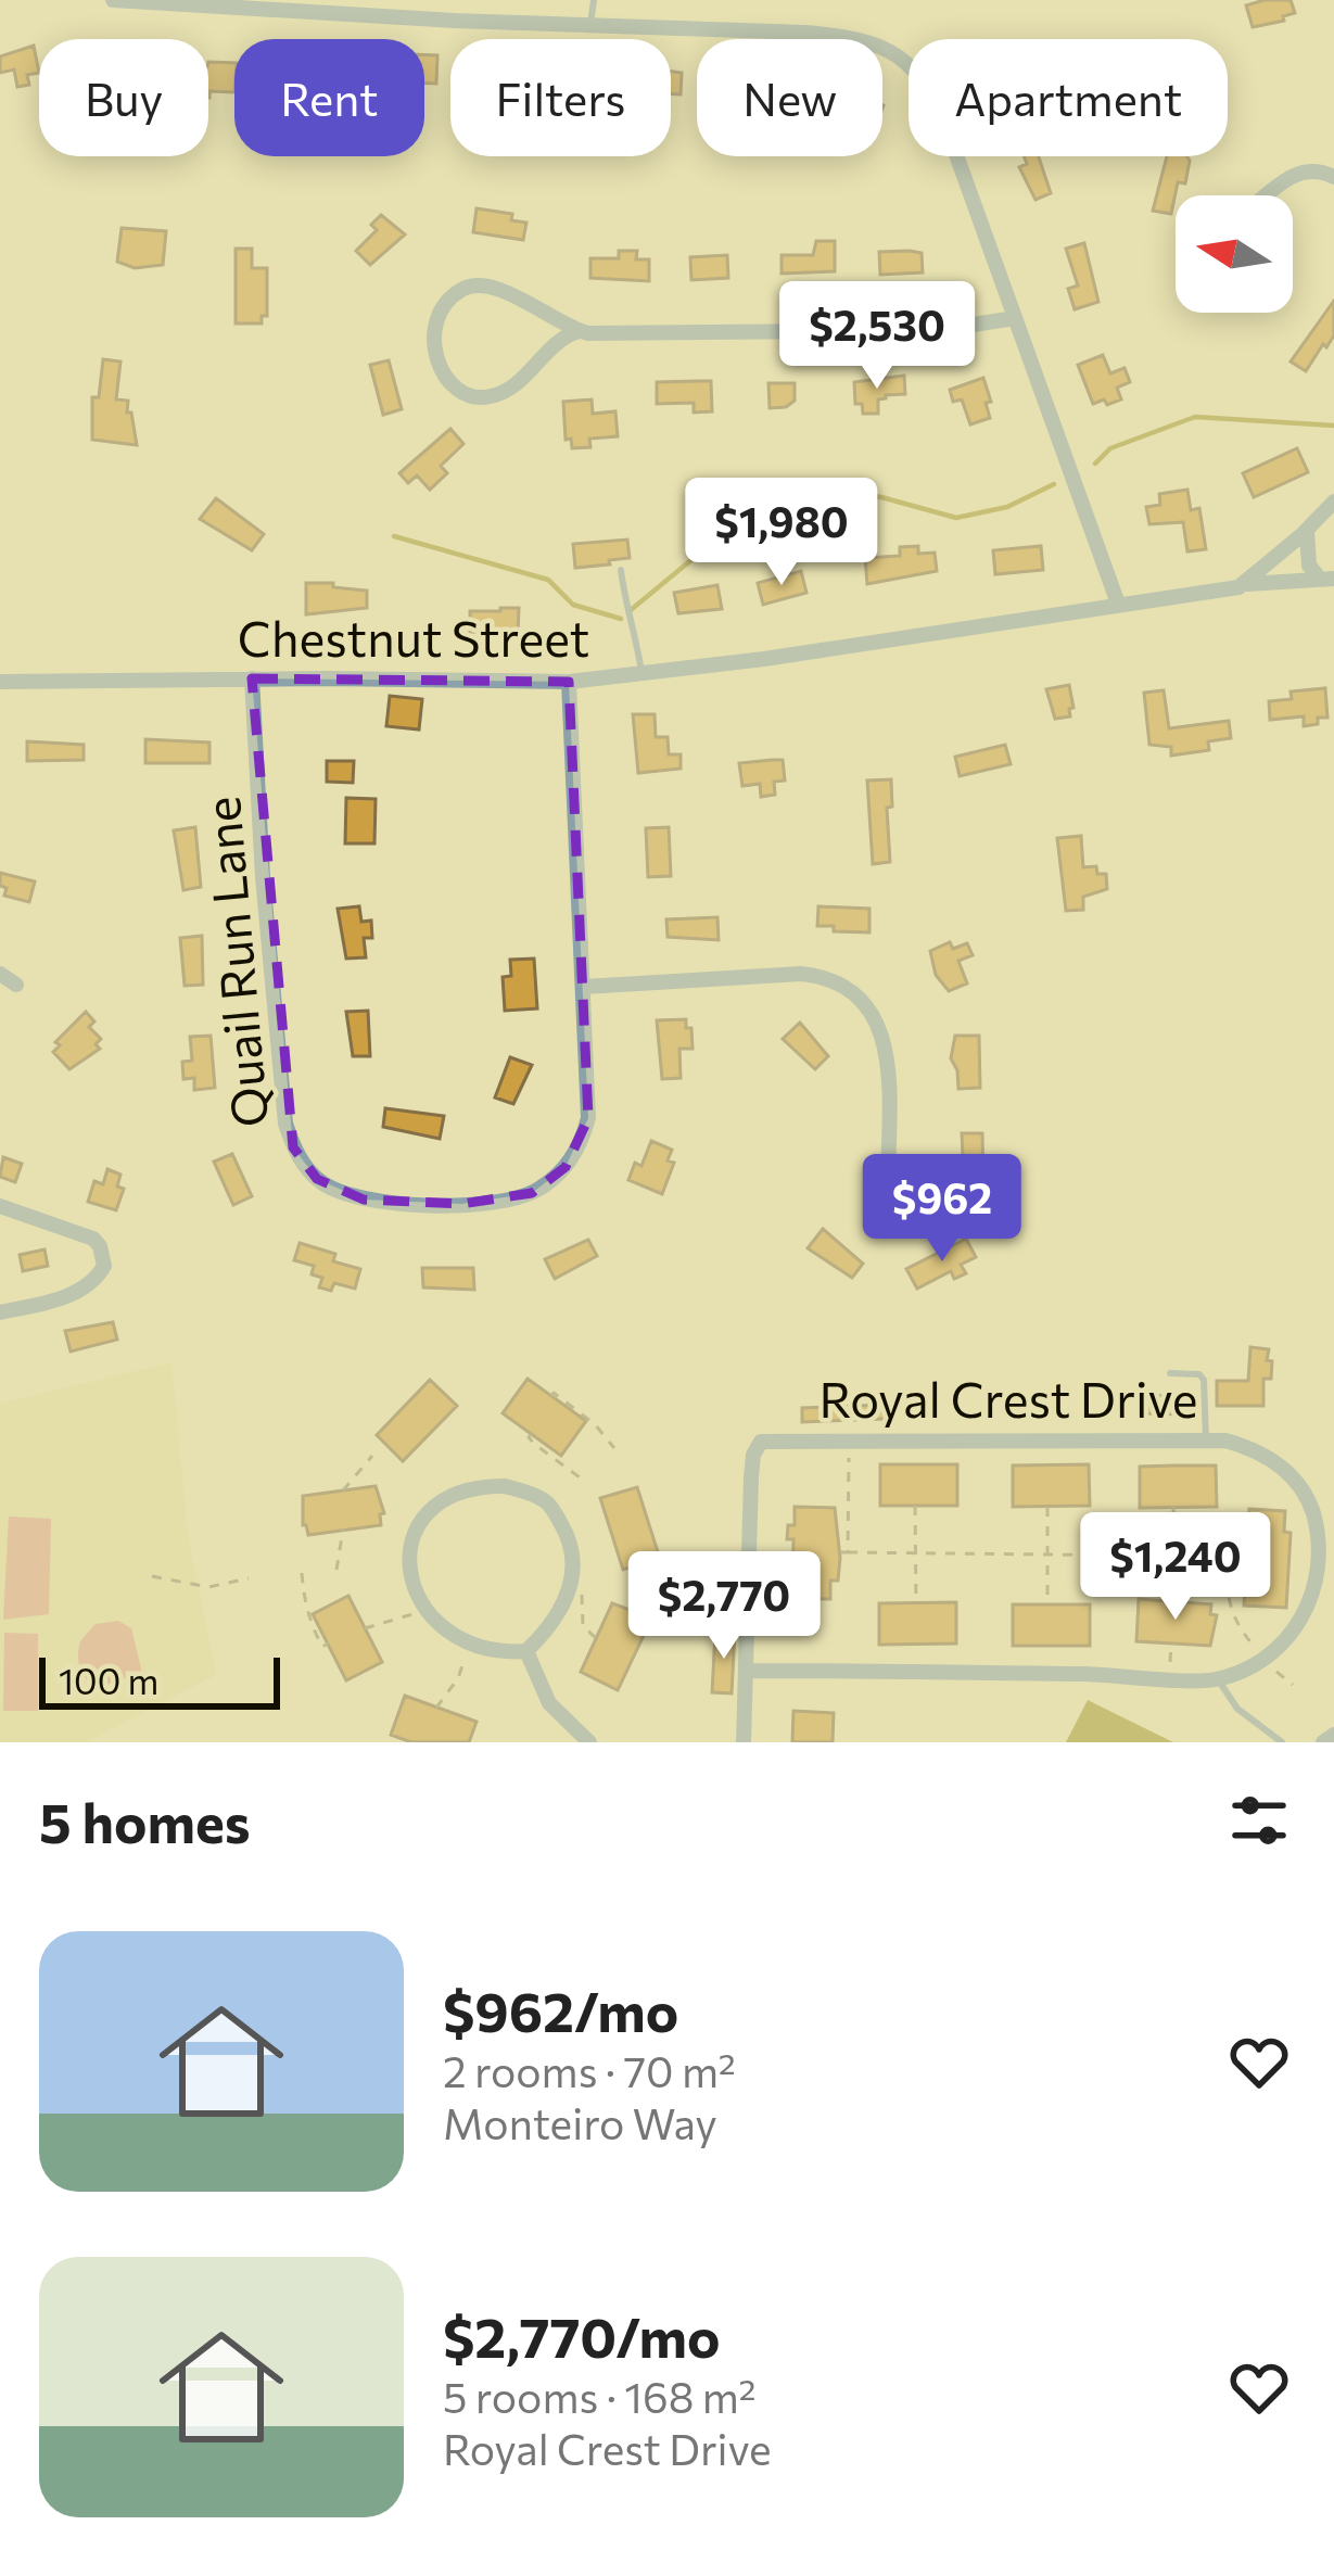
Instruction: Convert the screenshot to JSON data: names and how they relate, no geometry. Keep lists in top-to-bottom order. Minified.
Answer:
{"streets":{"street":["Chestnut Street","Quail Run Lane","Royal Crest Drive"]},"crossings":[["Chestnut Street","Quail Run Lane"]],"scale_bar":"100 m","north":"left","page":{"chip":["Buy","Rent","Filters","New","Apartment"],"price":["$2,530","$1,980","$962","$1,240","$2,770"],"scale":"100 m","heading":"5 homes","list":[{"name":"$962/mo","note":"2 rooms · 70 m² · Monteiro Way"},{"name":"$2,770/mo","note":"5 rooms · 168 m² · Royal Crest Drive"}]}}
